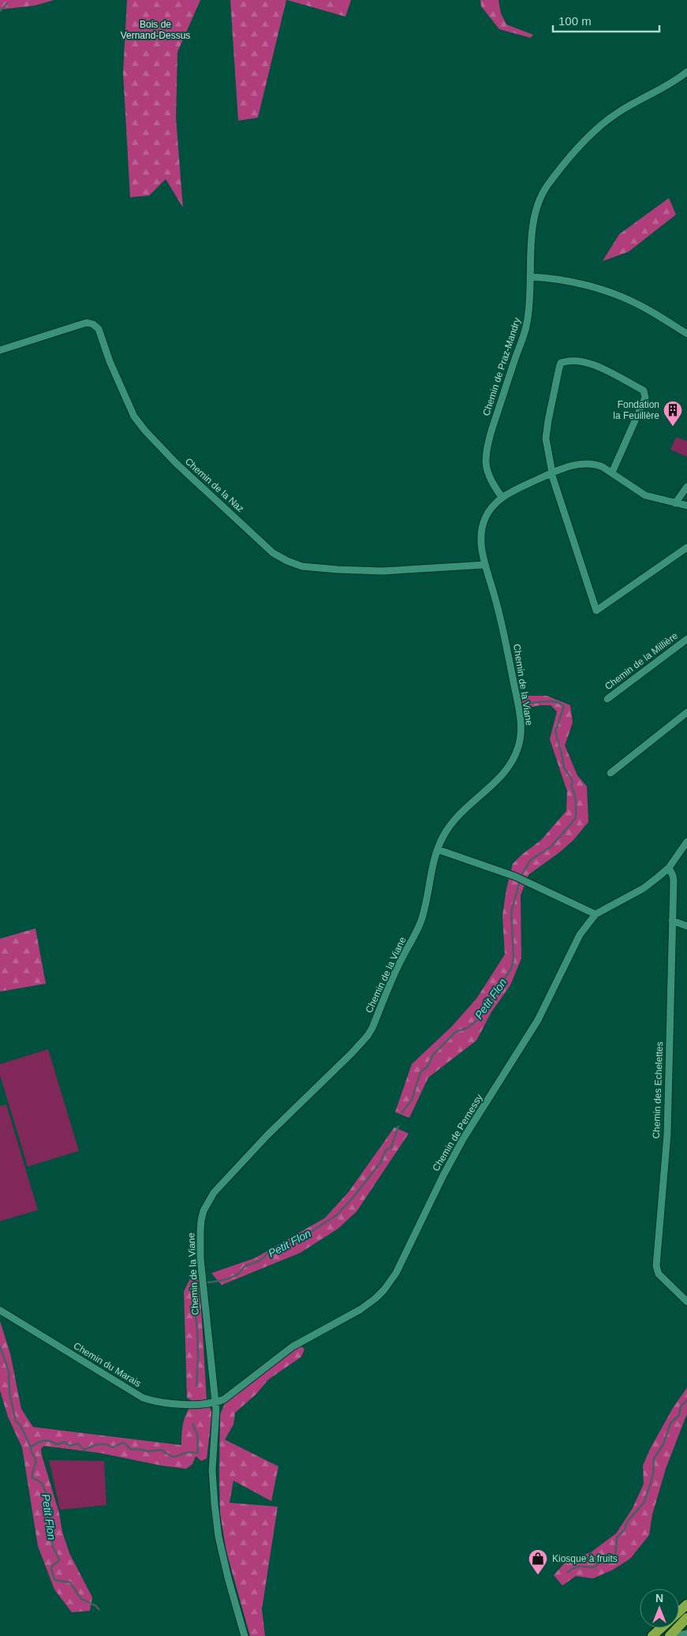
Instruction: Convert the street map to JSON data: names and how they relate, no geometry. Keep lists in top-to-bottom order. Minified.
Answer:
{"streets":{"street":["Chemin de Praz-Mandry","Chemin de la Naz","Chemin de la Millière","Chemin de la Viane","Chemin des Echelettes","Chemin de Pernessy","Chemin du Marais"]},"crossings":[["Chemin de Praz-Mandry","Chemin de la Viane"],["Chemin de la Naz","Chemin de la Viane"],["Chemin de la Viane","Chemin de Pernessy"],["Chemin de la Viane","Chemin du Marais"],["Chemin des Echelettes","Chemin de Pernessy"],["Chemin de Pernessy","Chemin du Marais"]],"water":["Petit Flon"],"parks":["Bois de Vernand-Dessus"],"places":{"building":["Fondation la Feuillère"],"shop":["Kiosque à fruits"]},"scale_bar":"100 m","north":"top"}
